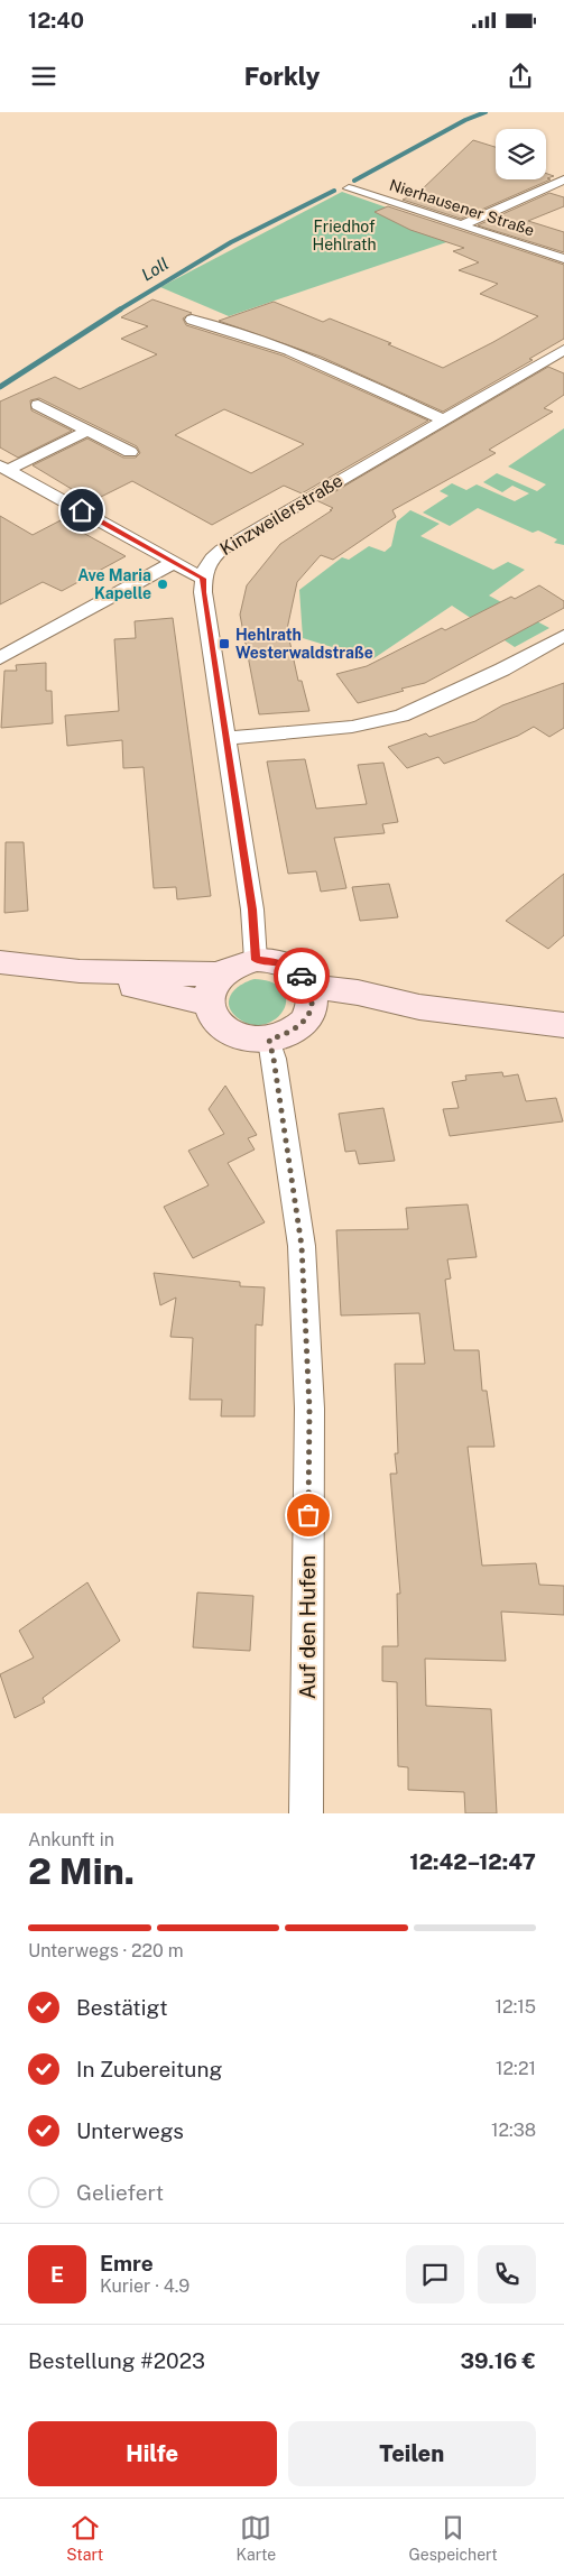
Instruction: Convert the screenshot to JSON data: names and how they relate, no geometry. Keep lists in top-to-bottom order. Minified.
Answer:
{"streets":{"street":["Nierhausener Straße","Kinzweilerstraße","Auf den Hufen"]},"water":["Loll"],"parks":["Friedhof Hehlrath"],"places":{"other":["Ave Maria Kapelle"],"transit":["Hehlrath Westerwaldstraße"]},"page":{"status":"12:40","header":"Forkly","heading":["2 Min.","Ankunft in","12:42–12:47"],"panel":["Emre","Kurier · 4.9","Bestellung #2023","39.16 €"],"bar":"Unterwegs · 220 m","list":[["Bestätigt","12:15"],["In Zubereitung","12:21"],["Unterwegs","12:38"],"Geliefert"],"round":"E","buttons":["Hilfe","Teilen"],"tabs":["Start","Karte","Gespeichert"]}}
